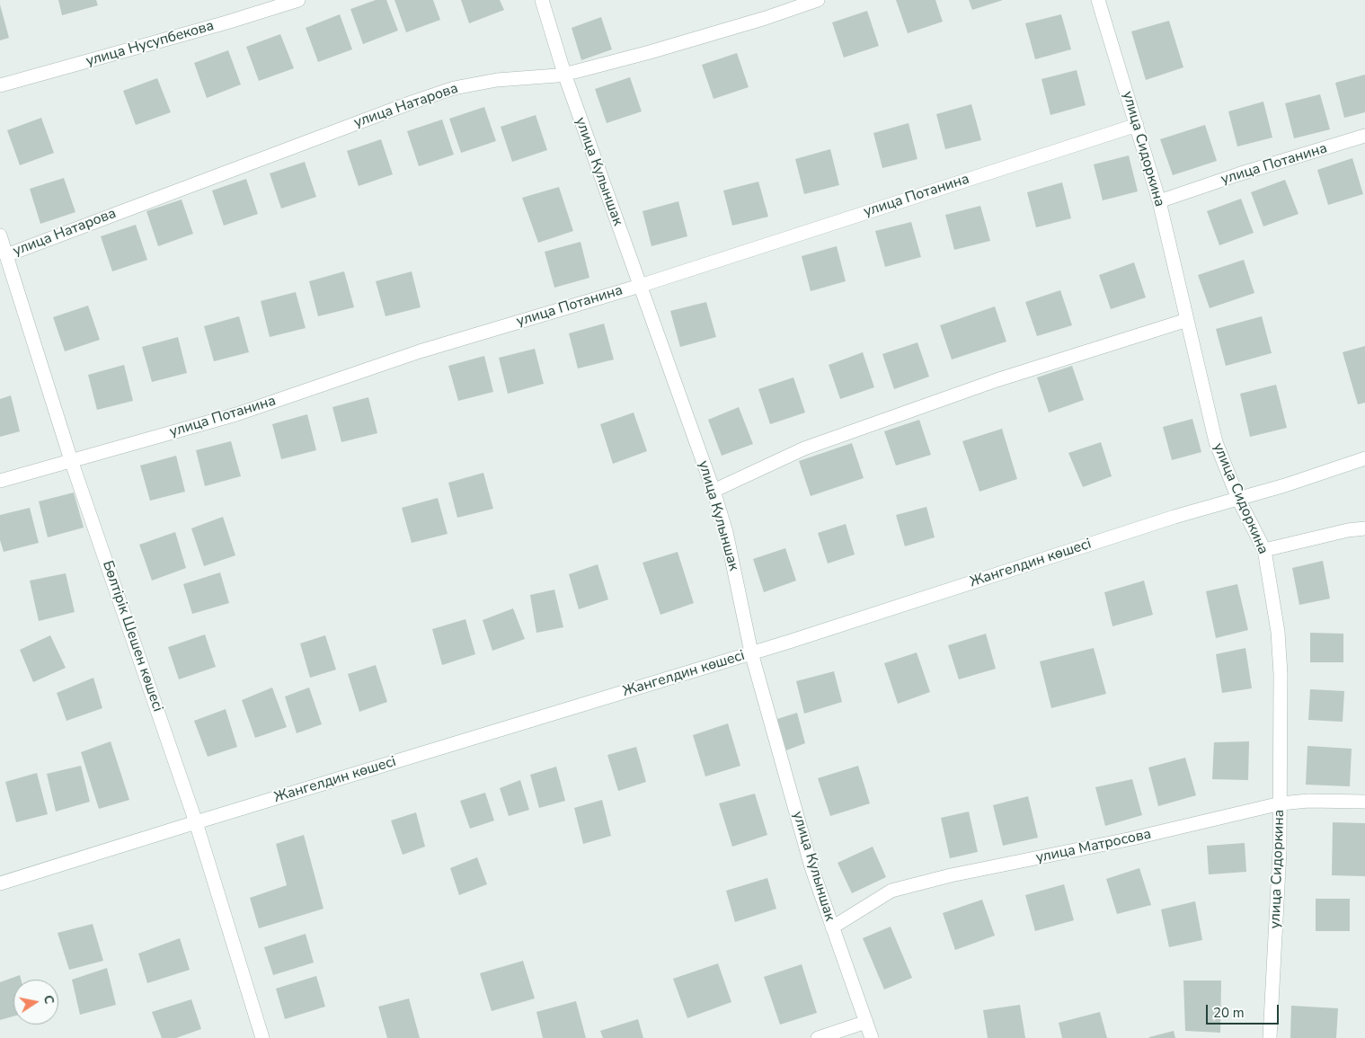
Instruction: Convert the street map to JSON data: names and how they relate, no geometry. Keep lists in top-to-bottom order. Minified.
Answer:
{"streets":{"street":["улица Нусупбекова","улица Натарова","улица Сидоркина","улица Потанина","улица Кулыншак","Жангелдин көшесі","Бөлтірік Шешен көшесі","улица Матросова"]},"crossings":[["улица Натарова","улица Кулыншак"],["улица Натарова","Бөлтірік Шешен көшесі"],["улица Сидоркина","улица Потанина"],["улица Сидоркина","Жангелдин көшесі"],["улица Сидоркина","улица Матросова"],["улица Потанина","улица Кулыншак"],["улица Потанина","Бөлтірік Шешен көшесі"],["улица Кулыншак","Жангелдин көшесі"],["улица Кулыншак","улица Матросова"],["Жангелдин көшесі","Бөлтірік Шешен көшесі"]],"scale_bar":"20 m","north":"right"}
